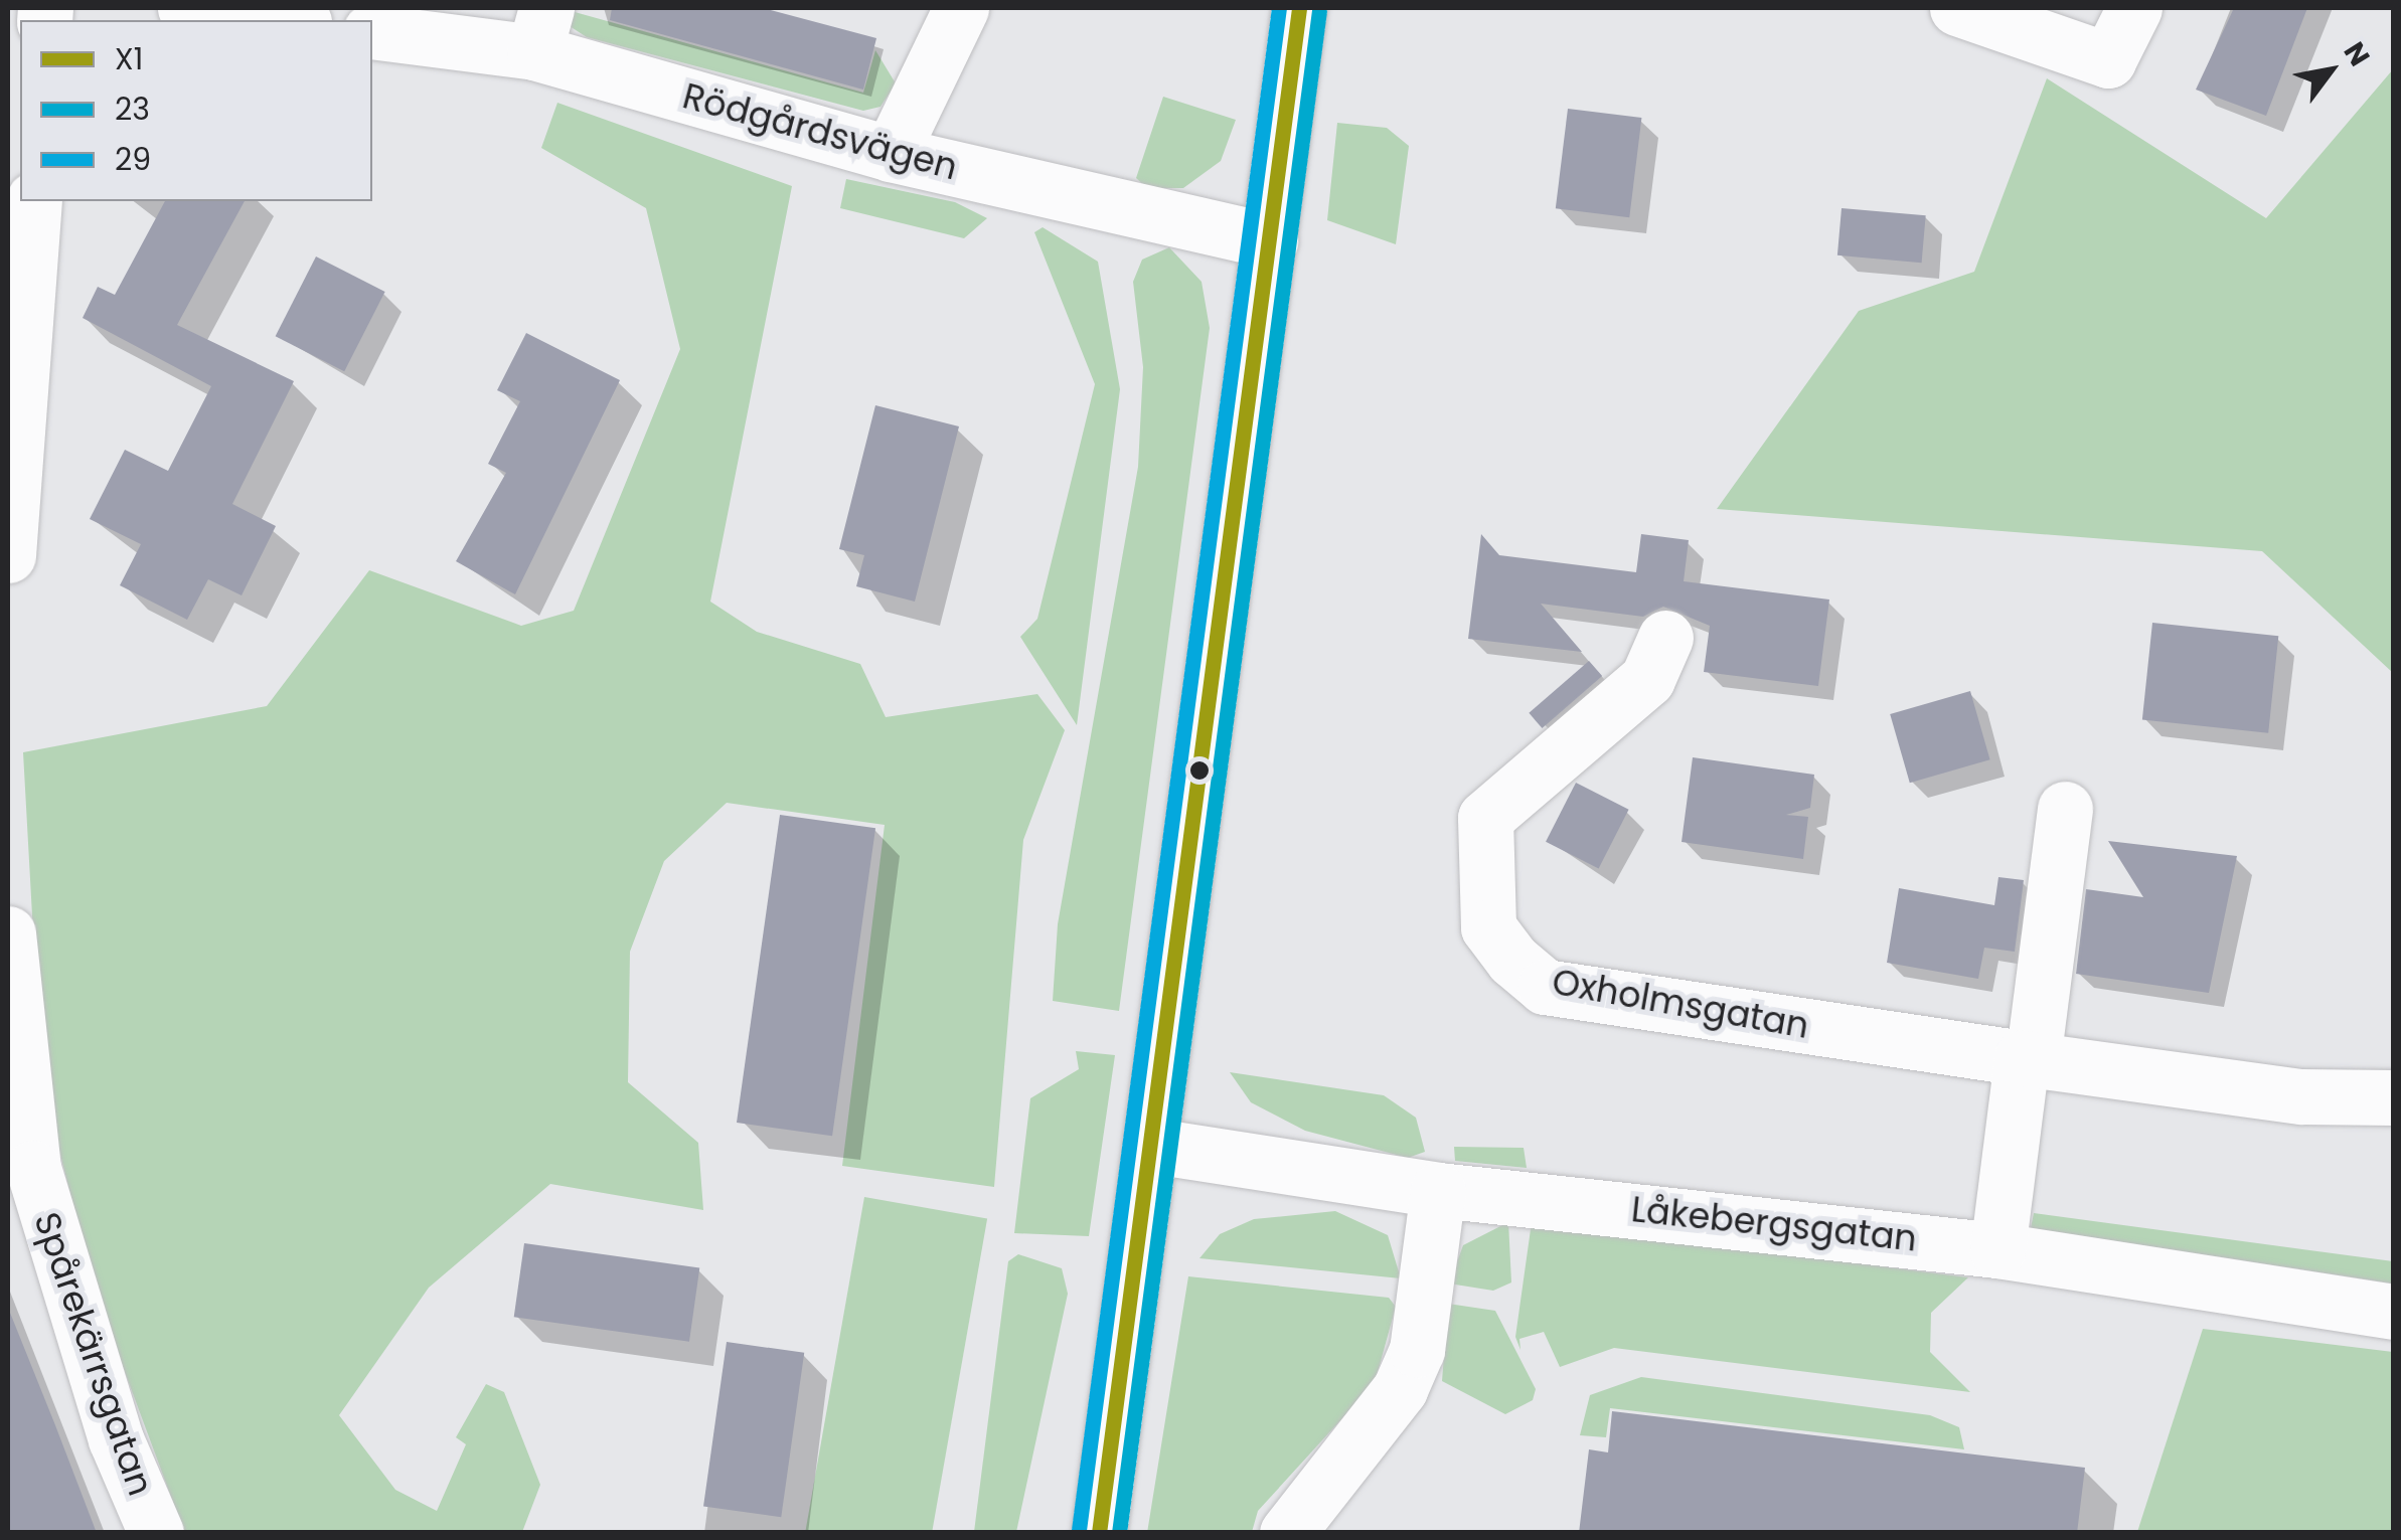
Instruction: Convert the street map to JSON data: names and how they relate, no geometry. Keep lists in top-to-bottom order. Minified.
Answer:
{"streets":{"street":["Rödgårdsvägen","Oxholmsgatan","Låkebergsgatan","Spårekärrsgatan"]},"lines":["transit line X1","transit line 29","transit line 23"],"legend":["X1","23","29"],"north":"top right"}
